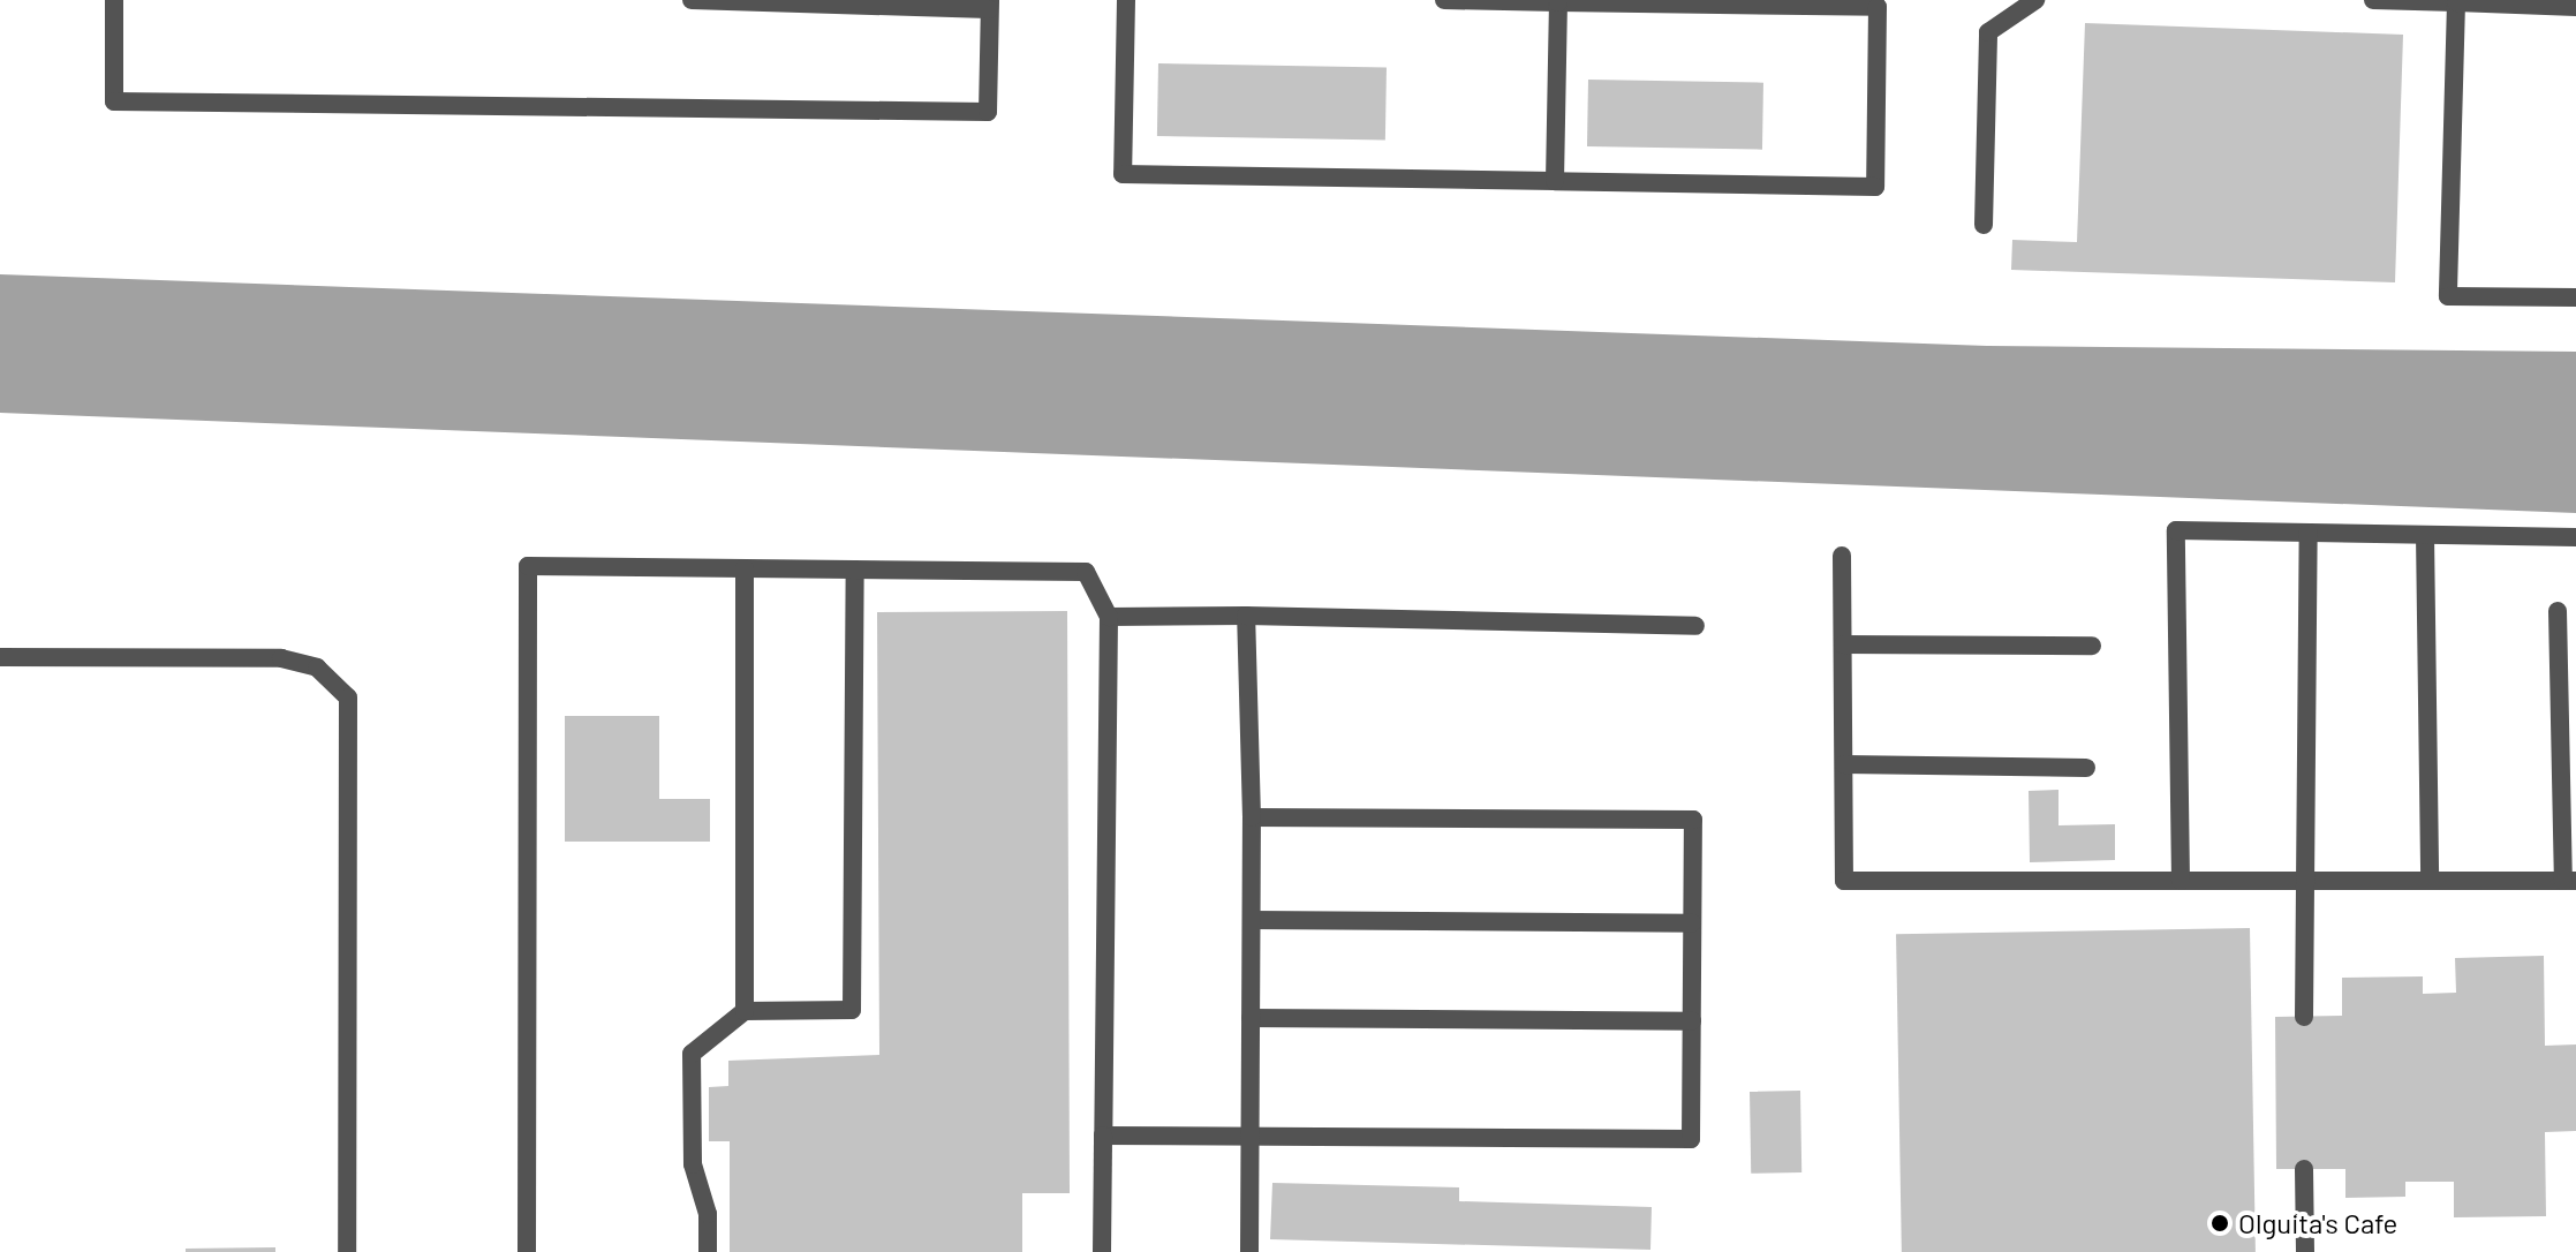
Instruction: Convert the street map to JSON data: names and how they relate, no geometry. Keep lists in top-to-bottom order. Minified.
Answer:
{"places":["Olguita's Cafe"]}
